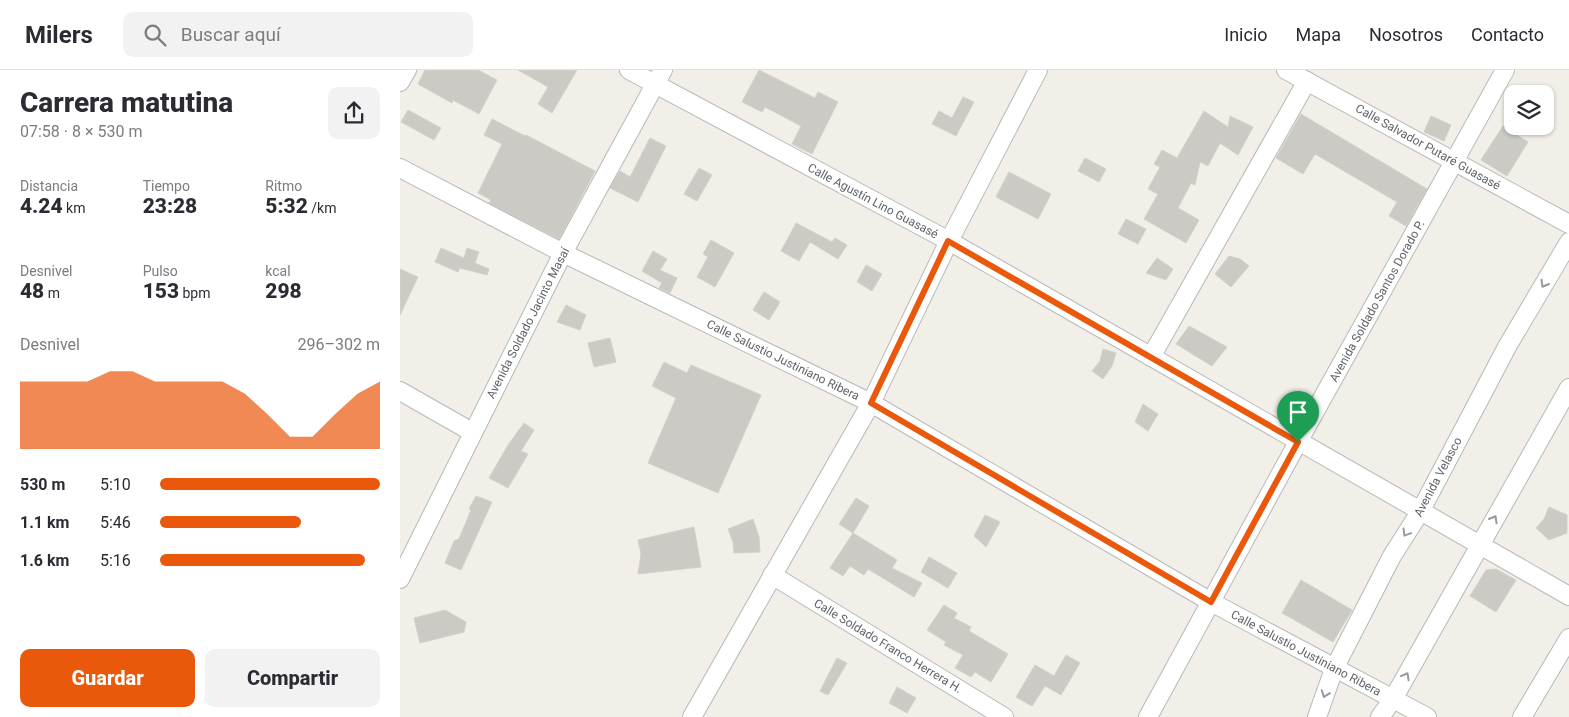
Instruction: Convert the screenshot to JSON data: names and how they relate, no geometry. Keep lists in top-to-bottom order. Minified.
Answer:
{"streets":{"street":["Calle Salvador Putaré Guasasé","Calle Agustín Lino Guasasé","Avenida Soldado Santos Dorado P.","Avenida Soldado Jacinto Masaí","Calle Salustio Justiniano Ribera","Avenida Velasco","Calle Soldado Franco Herrera H."]},"crossings":[["Calle Salvador Putaré Guasasé","Avenida Soldado Santos Dorado P."],["Calle Agustín Lino Guasasé","Avenida Soldado Santos Dorado P."],["Calle Agustín Lino Guasasé","Avenida Soldado Jacinto Masaí"],["Calle Agustín Lino Guasasé","Avenida Velasco"],["Avenida Soldado Santos Dorado P.","Calle Salustio Justiniano Ribera"],["Avenida Soldado Jacinto Masaí","Calle Salustio Justiniano Ribera"],["Calle Salustio Justiniano Ribera","Avenida Velasco"]],"page":{"header":"Milers","search":"Buscar aquí","nav":["Inicio","Mapa","Nosotros","Contacto"],"heading":["Carrera matutina","07:58 · 8 × 530 m"],"stats":[["Distancia","4.24 km"],["Tiempo","23:28"],["Ritmo","5:32 /km"],["Desnivel","48 m"],["Pulso","153 bpm"],["kcal","298"]],"chart":["Desnivel","296–302 m"],"list":[{"name":"530 m","note":"5:10"},{"name":"1.1 km","note":"5:46"},{"name":"1.6 km","note":"5:16"}],"buttons":["Guardar","Compartir"]}}
